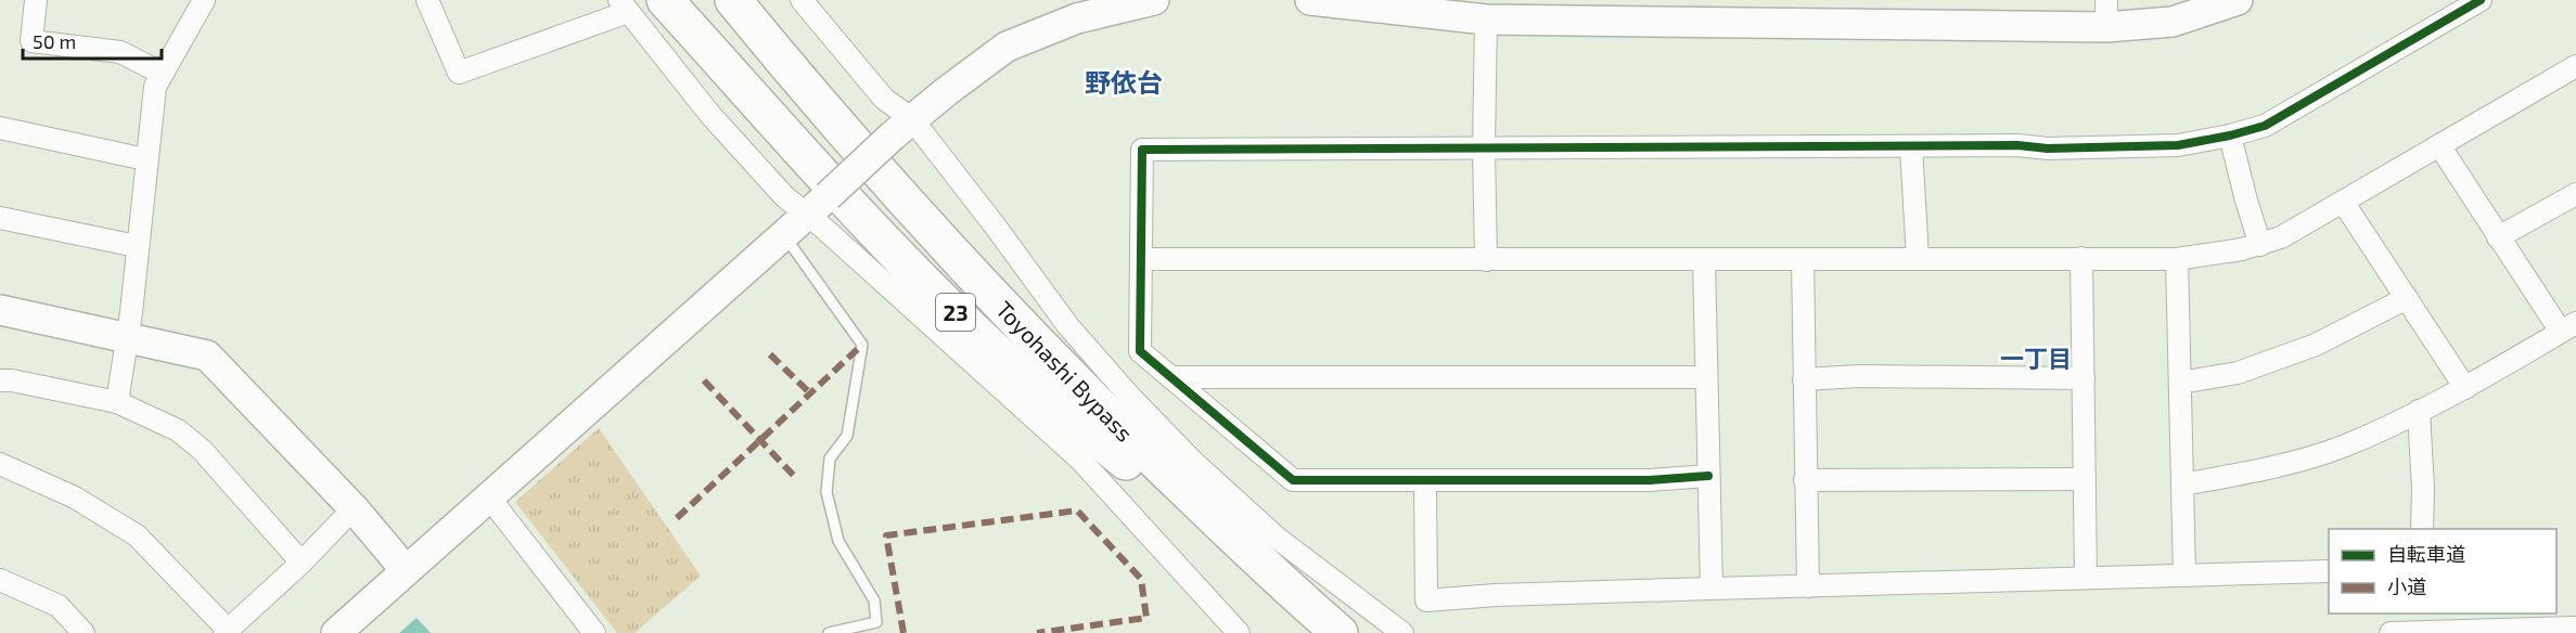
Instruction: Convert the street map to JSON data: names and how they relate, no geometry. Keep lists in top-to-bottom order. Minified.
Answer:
{"streets":{"highway":["23","Toyohashi Bypass"]},"crossings":[["23","Toyohashi Bypass"]],"districts":["野依台","一丁目"],"legend":["自転車道","小道"],"scale_bar":"50 m"}
